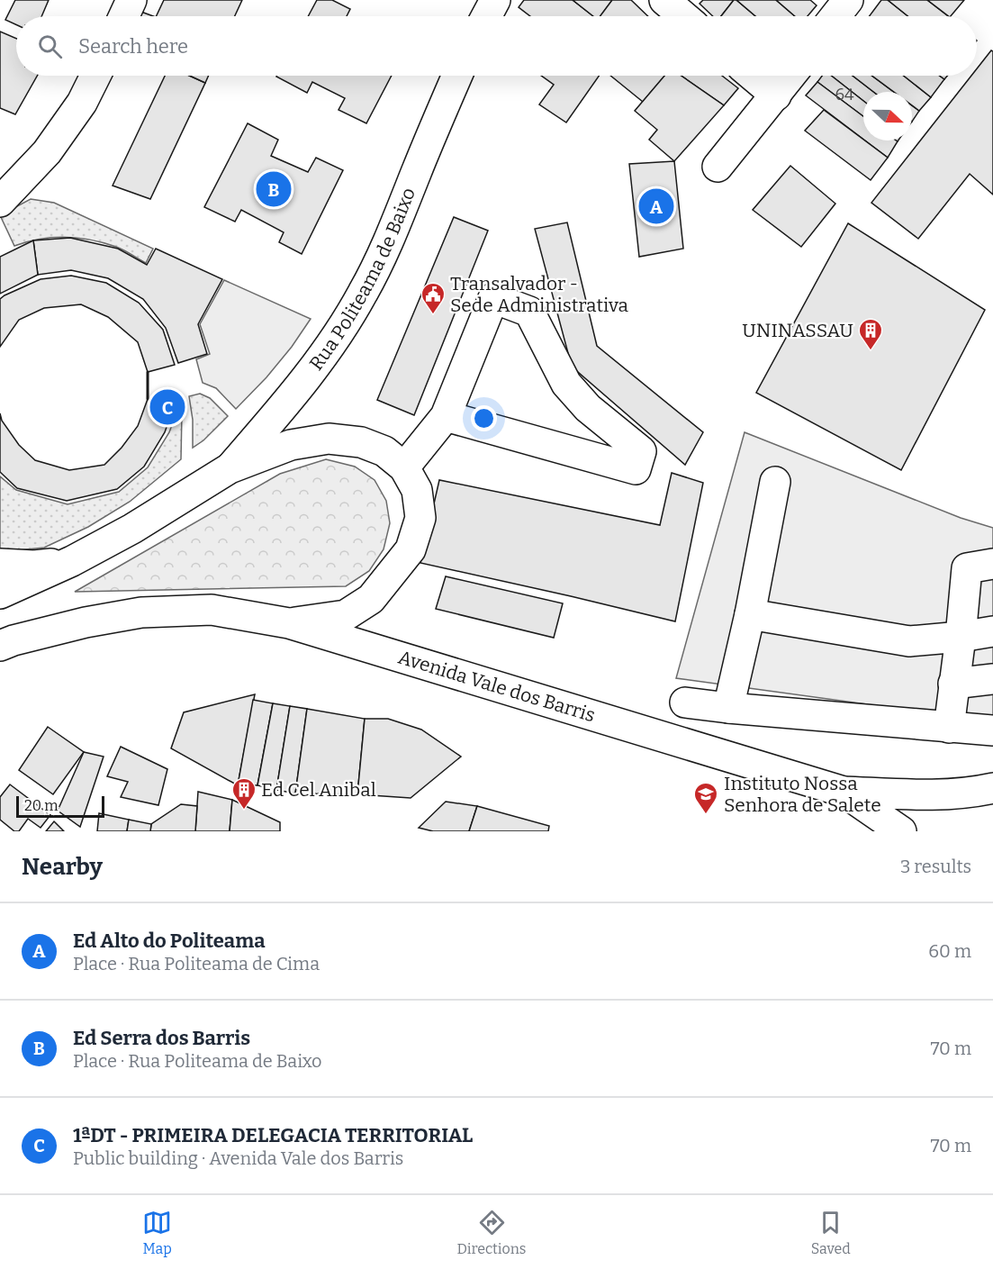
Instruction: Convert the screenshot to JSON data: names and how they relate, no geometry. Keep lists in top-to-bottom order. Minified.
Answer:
{"streets":{"street":["Rua Politeama de Baixo","Avenida Vale dos Barris"]},"places":{"public building":["Transalvador - Sede Administrativa"],"building":["UNINASSAU","Ed Cel Anibal"],"school or university":["Instituto Nossa Senhora de Salete"]},"house_numbers":["64"],"scale_bar":"20 m","north":"right","page":{"search":"Search here","pins":["B","A","C"],"scale":"20 m","heading":["Nearby","3 results"],"list":[{"mark":"A","name":"Ed Alto do Politeama","note":"Place · Rua Politeama de Cima","value":"60 m"},{"mark":"B","name":"Ed Serra dos Barris","note":"Place · Rua Politeama de Baixo","value":"70 m"},{"mark":"C","name":"1ªDT - PRIMEIRA DELEGACIA TERRITORIAL","note":"Public building · Avenida Vale dos Barris","value":"70 m"}],"nav":["Map","Directions","Saved"]}}
